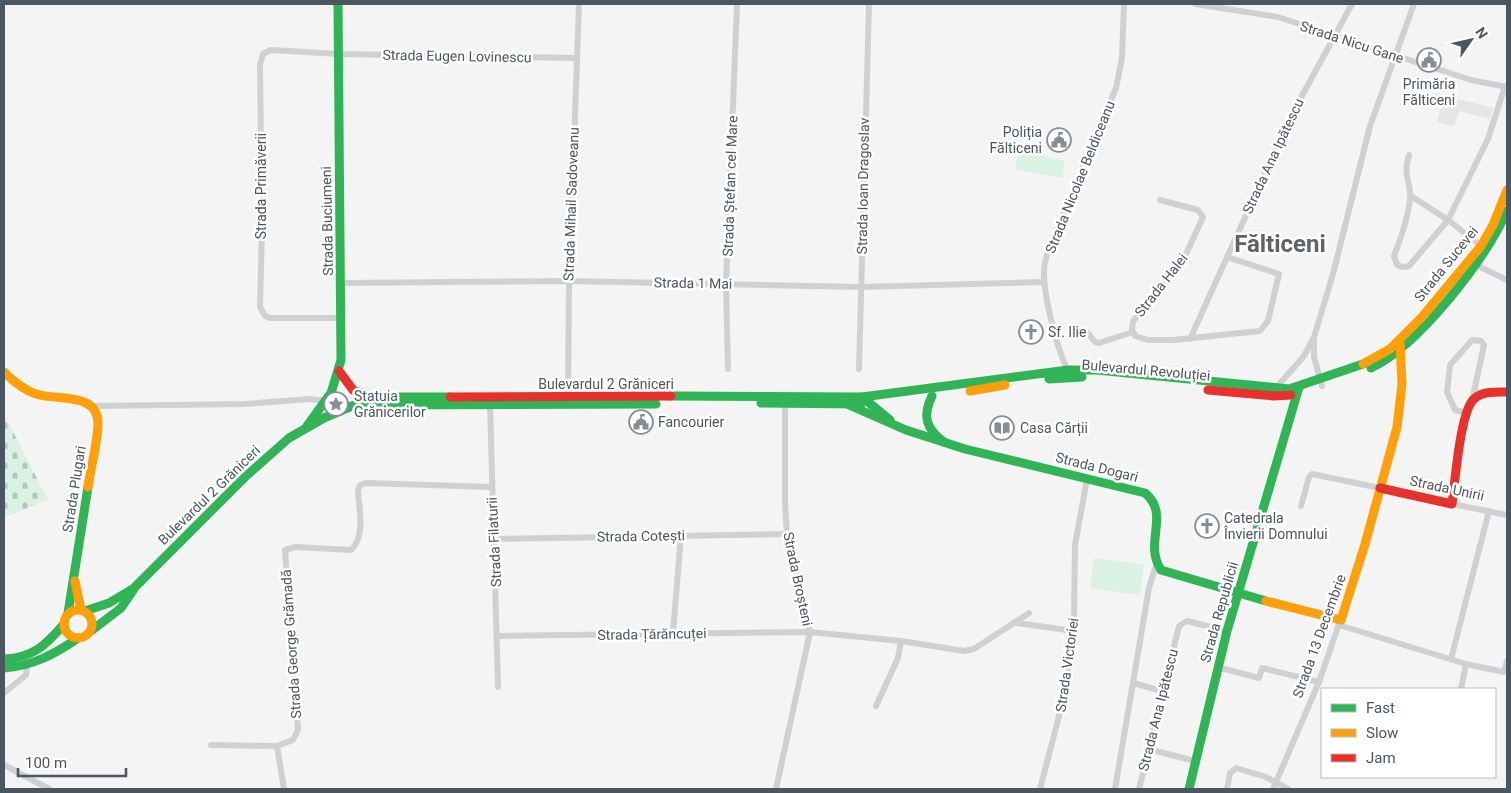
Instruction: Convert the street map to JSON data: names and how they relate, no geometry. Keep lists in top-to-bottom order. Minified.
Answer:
{"streets":{"main road":["Strada Buciumeni","Strada Sucevei","Bulevardul Revoluției","Bulevardul 2 Grăniceri","Strada Dogari","Strada Unirii","Strada Plugari","Strada Republicii","Strada 13 Decembrie"],"street":["Strada Nicu Gane","Strada Eugen Lovinescu","Strada Ana Ipătescu","Strada Nicolae Beldiceanu","Strada Primăverii","Strada Ștefan cel Mare","Strada Ioan Dragoslav","Strada Mihail Sadoveanu","Strada 1 Mai","Strada Halei","Strada Cotești","Strada Filaturii","Strada Broșteni","Strada Țărăncuței","Strada George Grămadă","Strada Victoriei"]},"crossings":[["Strada Nicu Gane","Strada Ana Ipătescu"],["Strada Eugen Lovinescu","Strada Primăverii"],["Strada Eugen Lovinescu","Strada Mihail Sadoveanu"],["Strada Eugen Lovinescu","Strada Buciumeni"],["Strada Ana Ipătescu","Strada Halei"],["Strada Ana Ipătescu","Strada Republicii"],["Strada Nicolae Beldiceanu","Strada 1 Mai"],["Strada Nicolae Beldiceanu","Bulevardul Revoluției"],["Strada Primăverii","Strada Buciumeni"],["Strada Ștefan cel Mare","Strada 1 Mai"],["Strada Ioan Dragoslav","Strada 1 Mai"],["Strada Mihail Sadoveanu","Strada 1 Mai"],["Strada Mihail Sadoveanu","Bulevardul 2 Grăniceri"],["Strada Buciumeni","Strada 1 Mai"],["Strada Buciumeni","Bulevardul 2 Grăniceri"],["Strada Sucevei","Bulevardul Revoluției"],["Bulevardul Revoluției","Bulevardul 2 Grăniceri"],["Bulevardul Revoluției","Strada Dogari"],["Bulevardul Revoluției","Strada Republicii"],["Bulevardul 2 Grăniceri","Strada Dogari"],["Bulevardul 2 Grăniceri","Strada Plugari"],["Bulevardul 2 Grăniceri","Strada Filaturii"],["Bulevardul 2 Grăniceri","Strada Broșteni"],["Strada Dogari","Strada Victoriei"],["Strada Unirii","Strada 13 Decembrie"],["Strada Cotești","Strada Filaturii"],["Strada Cotești","Strada Broșteni"],["Strada Filaturii","Strada Țărăncuței"],["Strada Filaturii","Strada George Grămadă"],["Strada Broșteni","Strada Țărăncuței"]],"districts":["Fălticeni"],"places":{"public building":["Primăria Fălticeni","Poliția Fălticeni","Fancourier"],"church":["Sf. Ilie","Catedrala Învierii Domnului"],"place":["Statuia Grănicerilor"],"library":["Casa Cărții"]},"legend":["Fast","Slow","Jam"],"scale_bar":"100 m","north":"top right"}
